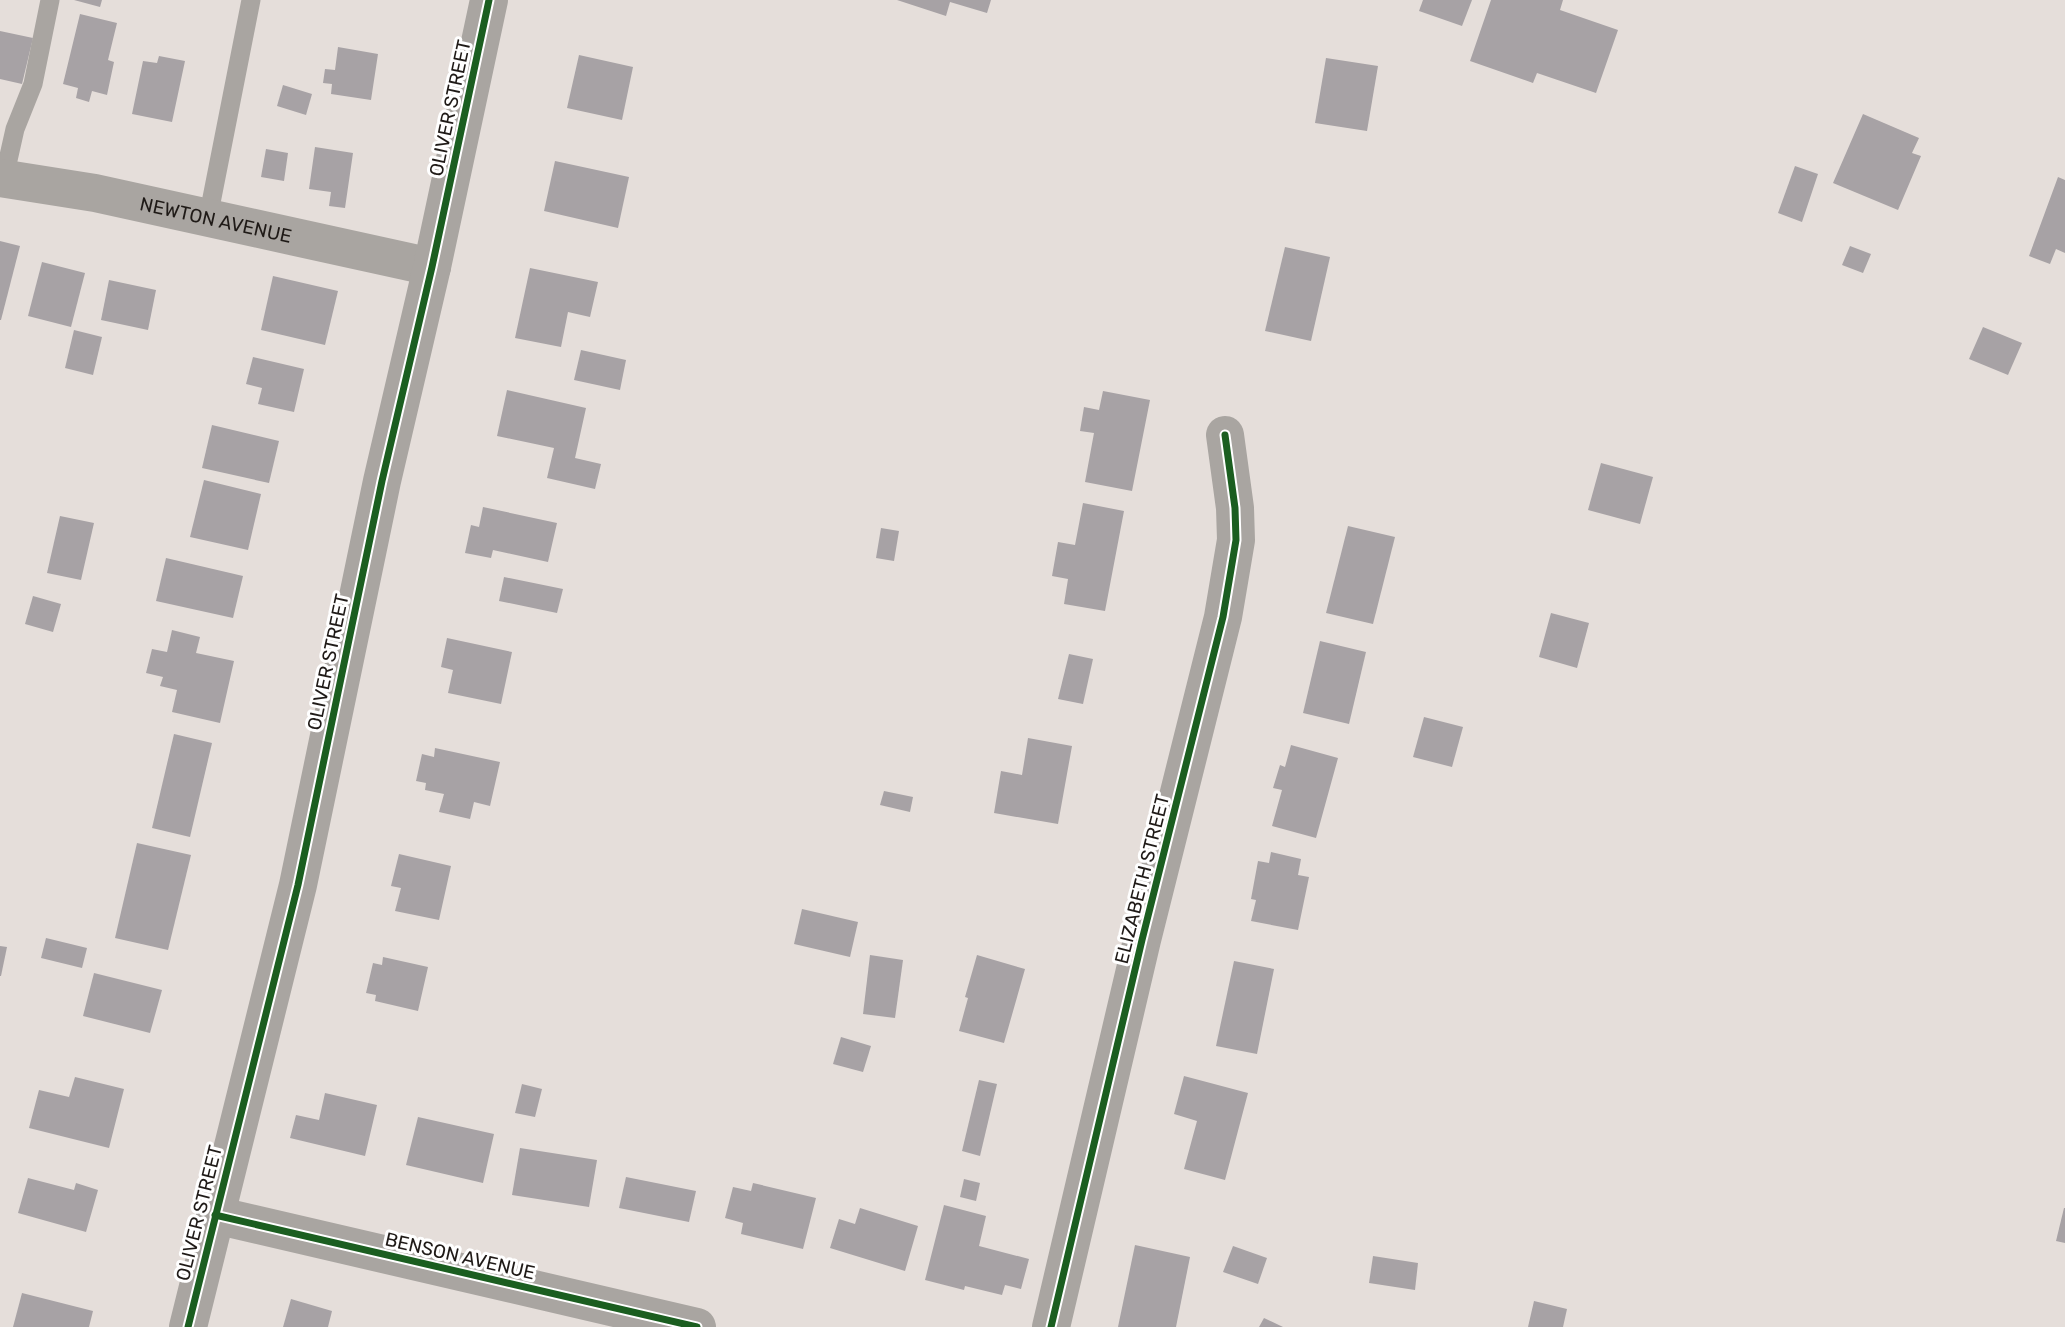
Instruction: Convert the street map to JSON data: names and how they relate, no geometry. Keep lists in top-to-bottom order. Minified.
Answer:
{"streets":{"street":["OLIVER STREET","NEWTON AVENUE","ELIZABETH STREET","BENSON AVENUE"]},"crossings":[["OLIVER STREET","NEWTON AVENUE"],["OLIVER STREET","BENSON AVENUE"]]}
